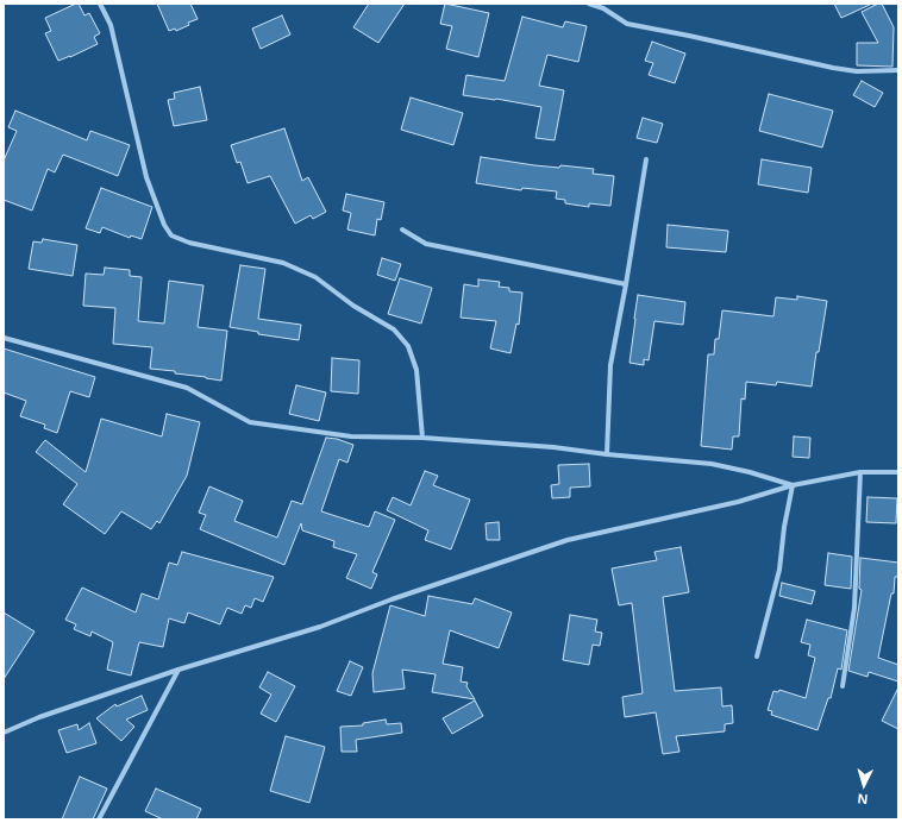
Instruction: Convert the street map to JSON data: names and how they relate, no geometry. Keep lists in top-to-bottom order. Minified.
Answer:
{"north":"bottom"}
